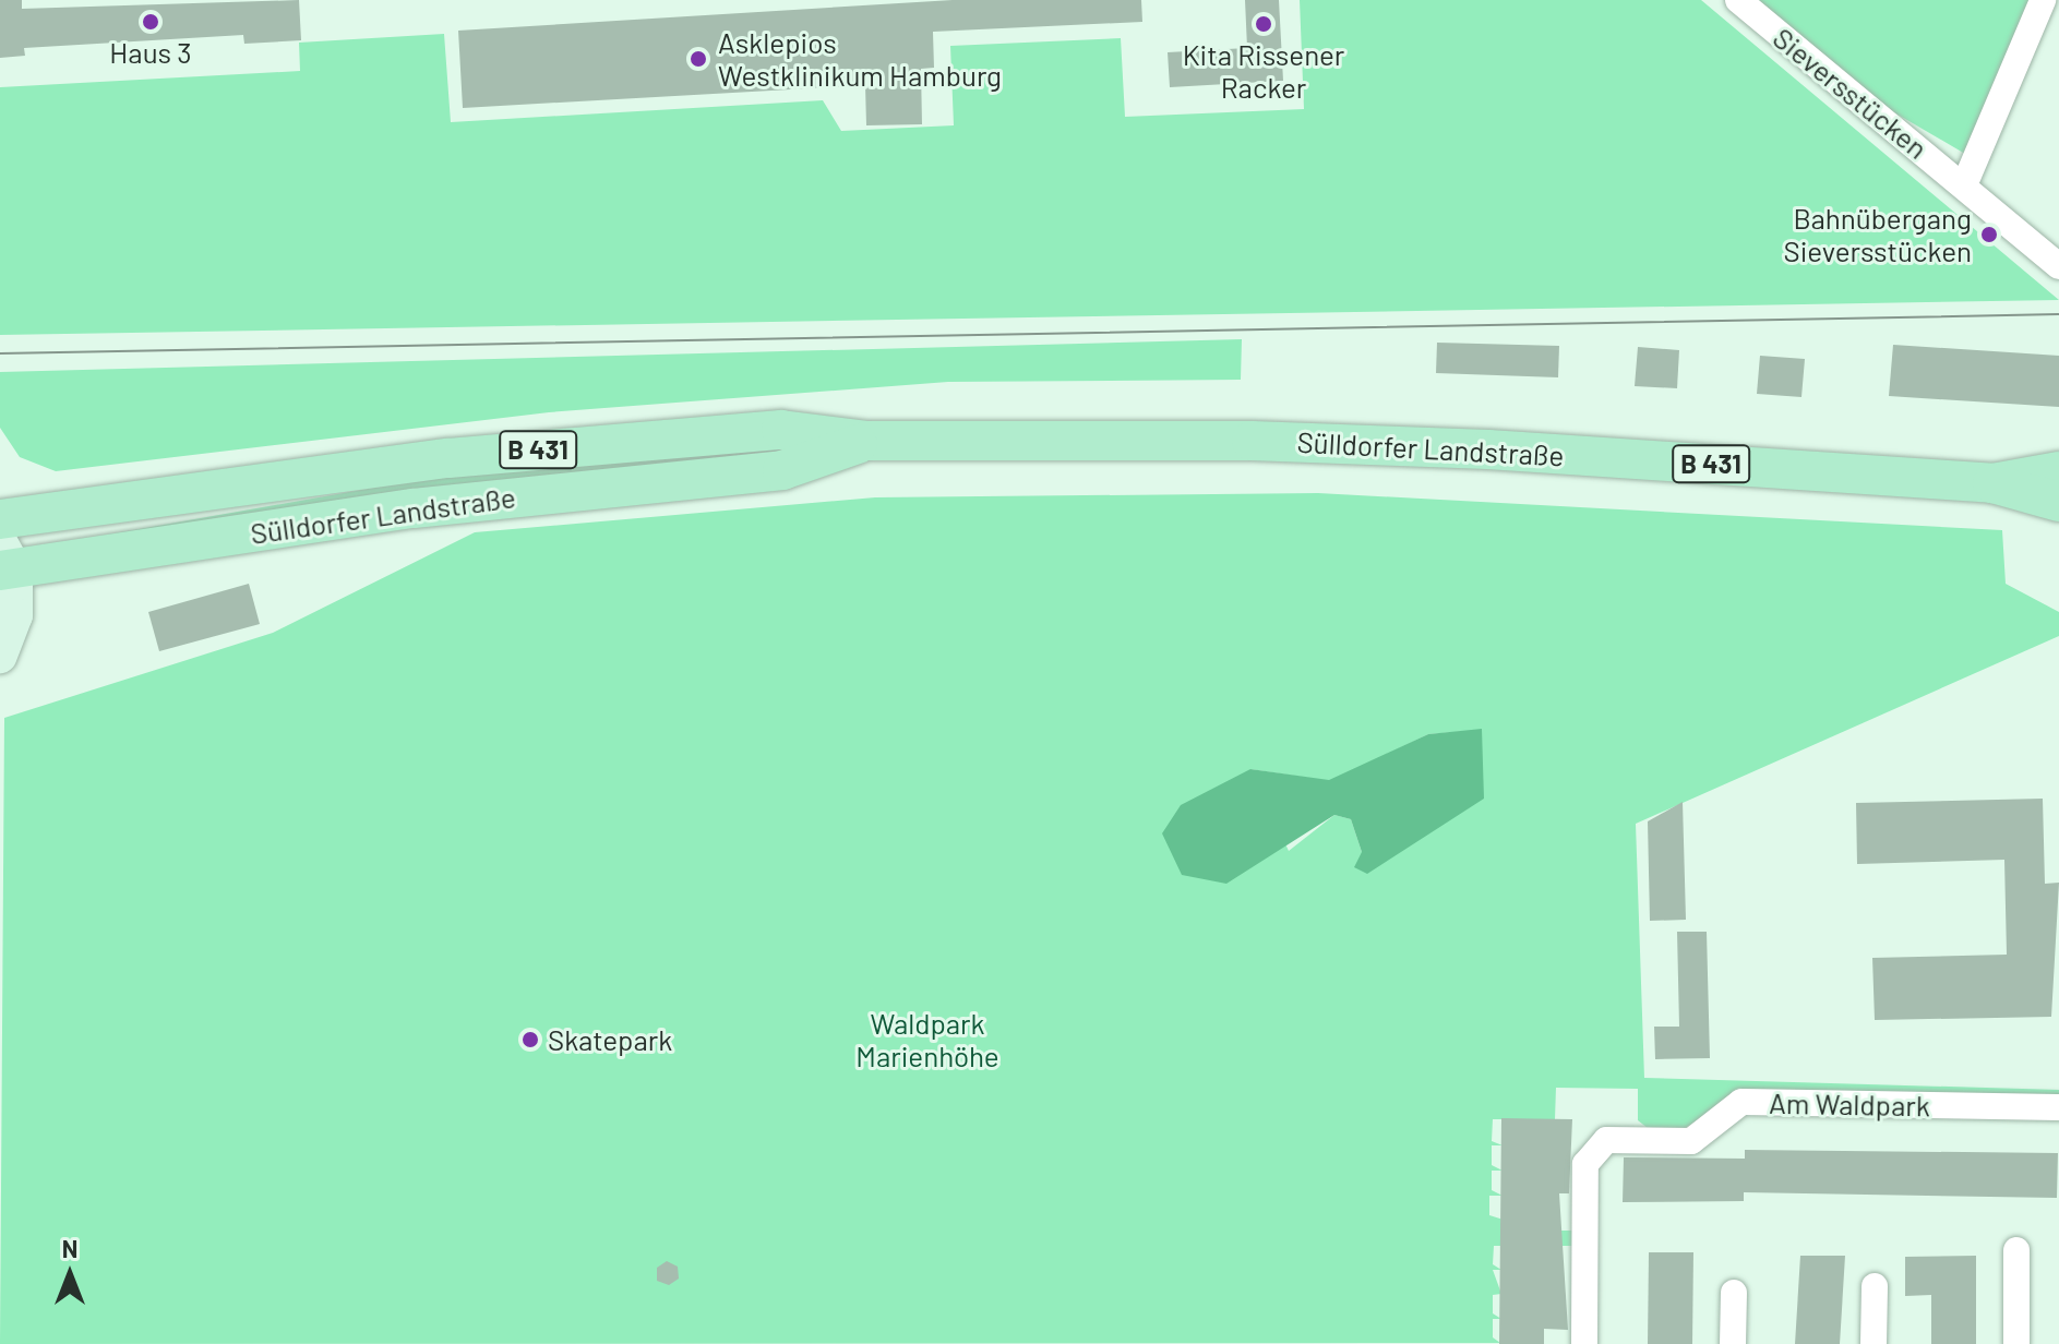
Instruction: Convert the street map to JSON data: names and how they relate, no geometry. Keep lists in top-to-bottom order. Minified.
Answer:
{"streets":{"main road":["Sülldorfer Landstraße","B 431"],"street":["Sieversstücken","Am Waldpark"]},"parks":["Waldpark Marienhöhe"],"places":["Haus 3","Kita Rissener Racker","Asklepios Westklinikum Hamburg","Bahnübergang Sieversstücken","Skatepark"],"north":"top"}
